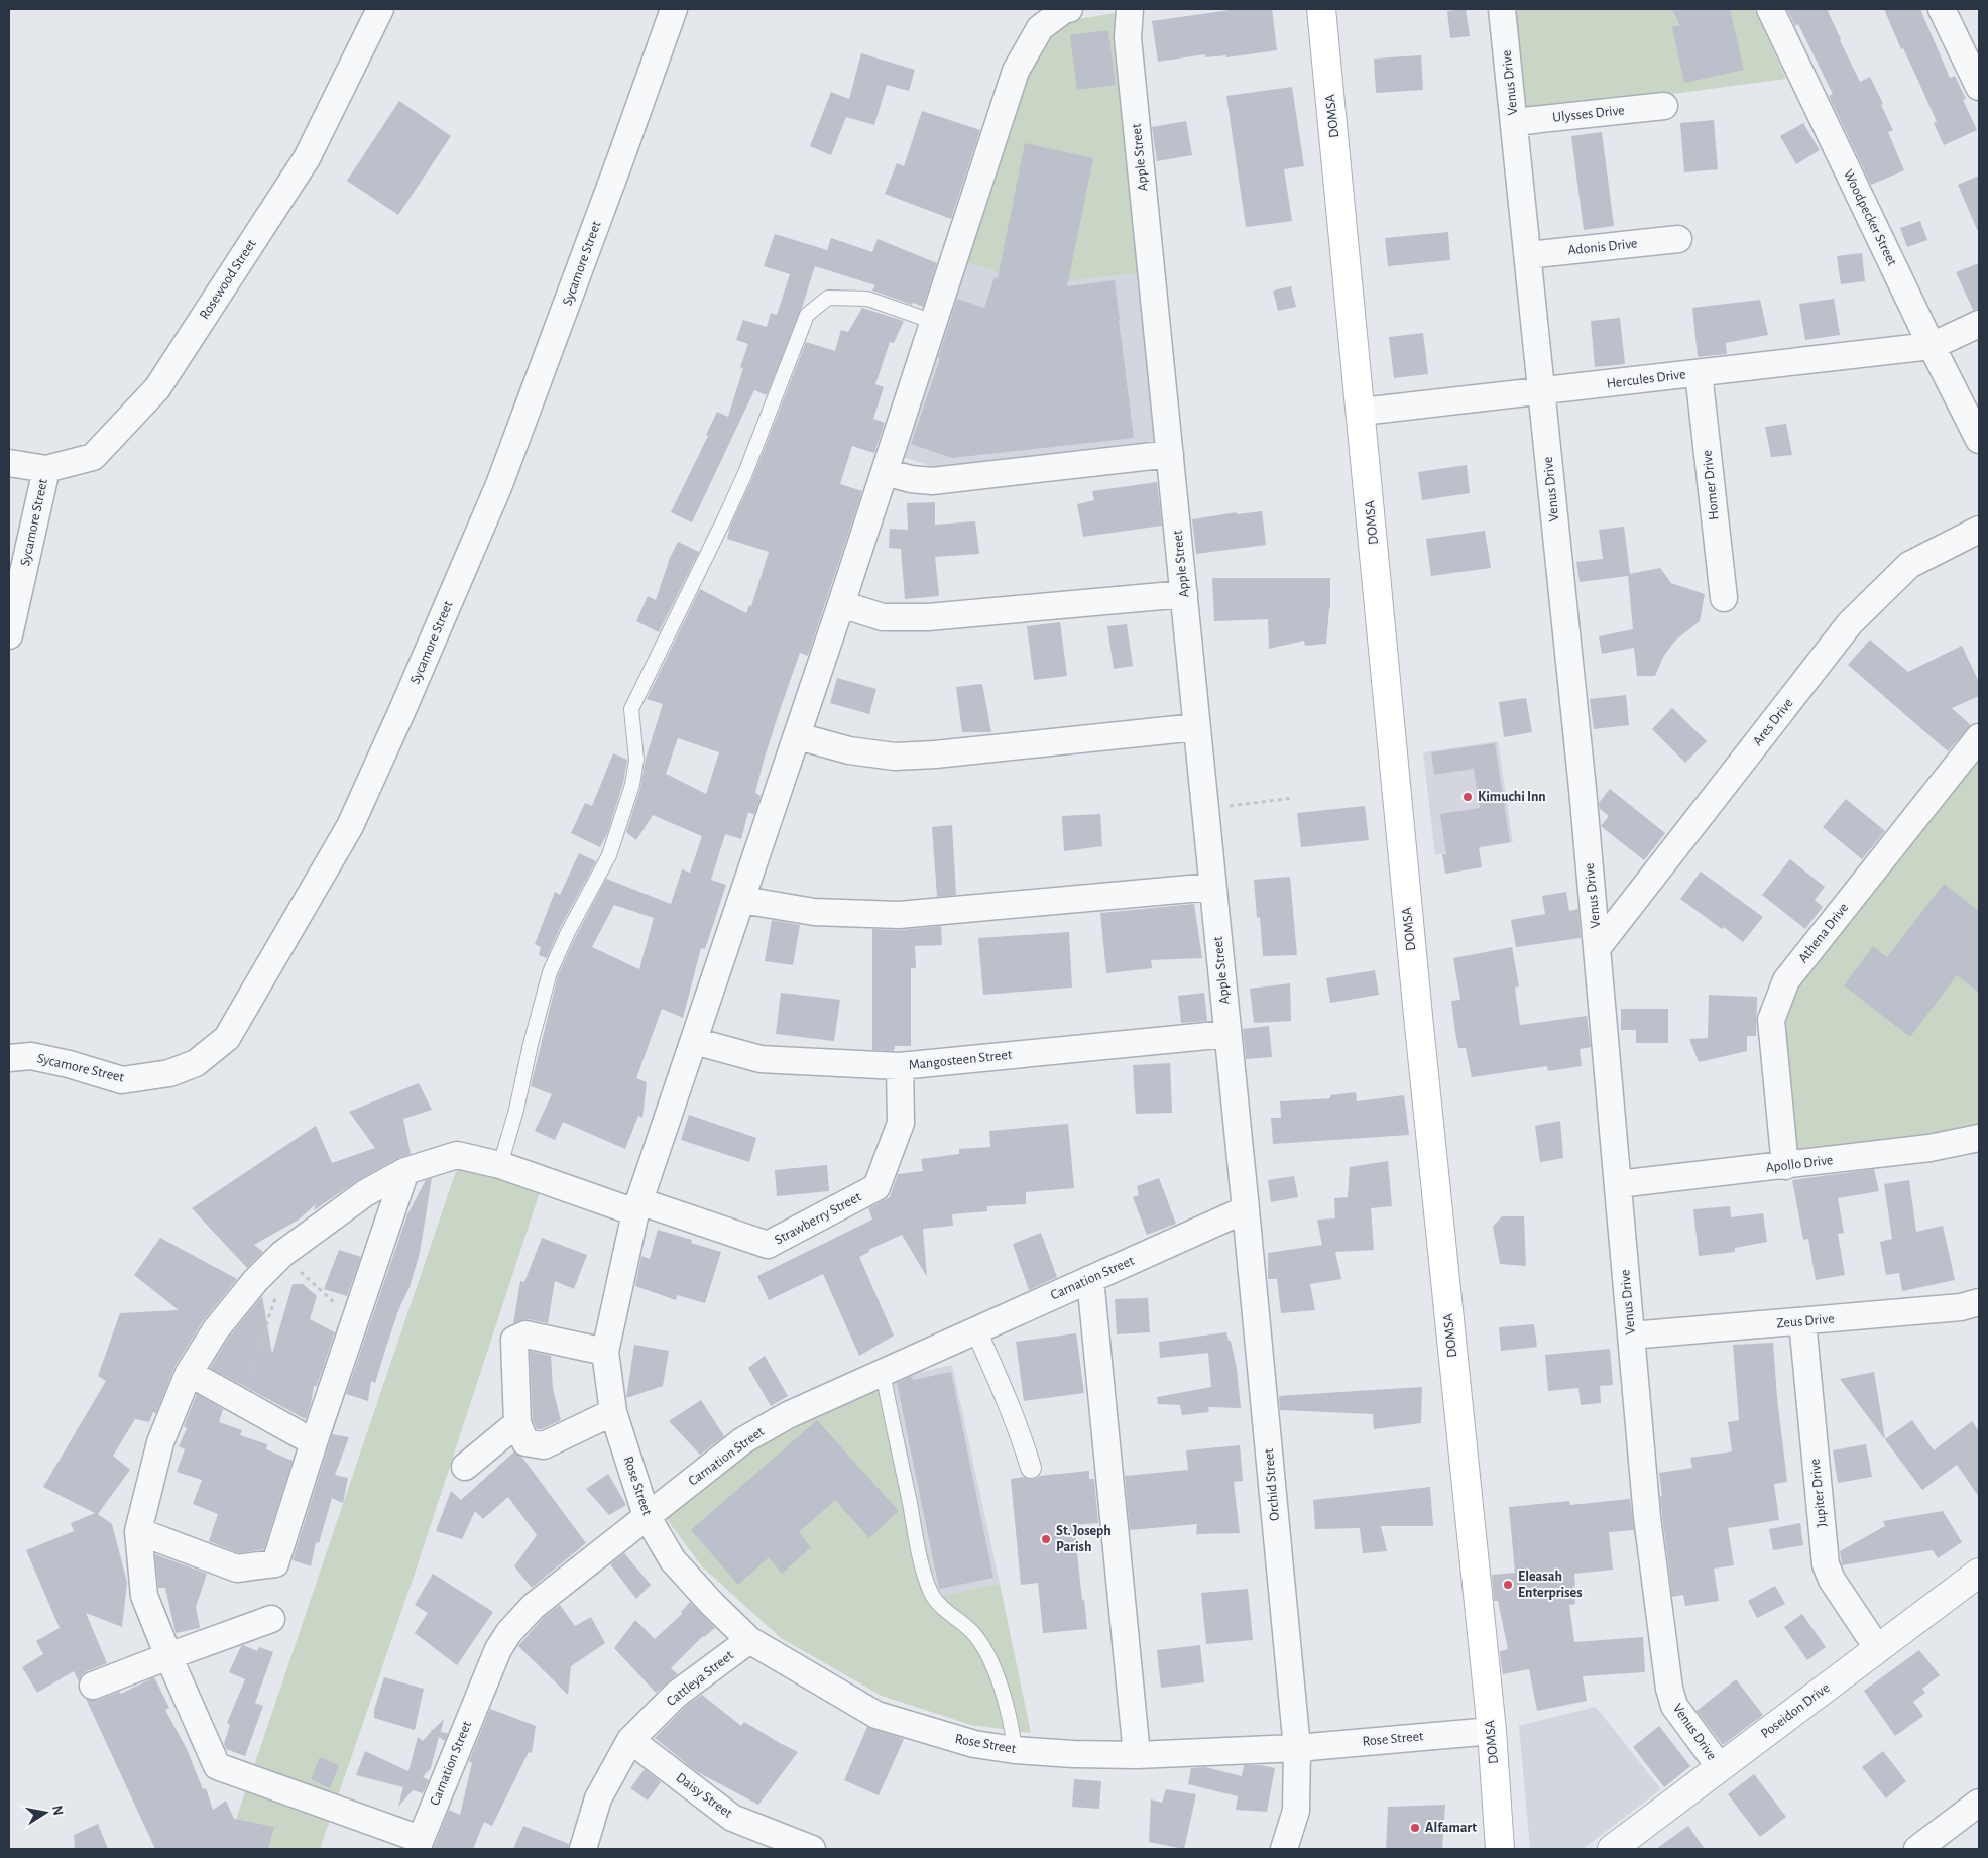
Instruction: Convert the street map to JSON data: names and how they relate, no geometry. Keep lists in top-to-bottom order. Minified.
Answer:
{"streets":{"main road":["DOMSA"],"street":["Venus Drive","Ulysses Drive","Apple Street","Woodpecker Street","Adonis Drive","Sycamore Street","Rosewood Street","Hercules Drive","Homer Drive","Ares Drive","Athena Drive","Mangosteen Street","Apollo Drive","Strawberry Street","Carnation Street","Zeus Drive","Orchid Street","Rose Street","Jupiter Drive","Cattleya Street","Poseidon Drive","Daisy Street"]},"crossings":[["Venus Drive","Ulysses Drive"],["Venus Drive","Adonis Drive"],["Venus Drive","Hercules Drive"],["Venus Drive","Ares Drive"],["Venus Drive","Apollo Drive"],["Venus Drive","Zeus Drive"],["Venus Drive","Poseidon Drive"],["DOMSA","Hercules Drive"],["DOMSA","Rose Street"],["Apple Street","Mangosteen Street"],["Apple Street","Orchid Street"],["Woodpecker Street","Hercules Drive"],["Sycamore Street","Rosewood Street"],["Hercules Drive","Homer Drive"],["Athena Drive","Apollo Drive"],["Mangosteen Street","Strawberry Street"],["Mangosteen Street","Rose Street"],["Strawberry Street","Rose Street"],["Carnation Street","Orchid Street"],["Carnation Street","Rose Street"],["Zeus Drive","Jupiter Drive"],["Orchid Street","Rose Street"],["Rose Street","Cattleya Street"],["Jupiter Drive","Poseidon Drive"],["Cattleya Street","Daisy Street"]],"places":["Kimuchi Inn","St. Joseph Parish","Eleasah Enterprises","Alfamart"],"north":"right"}
